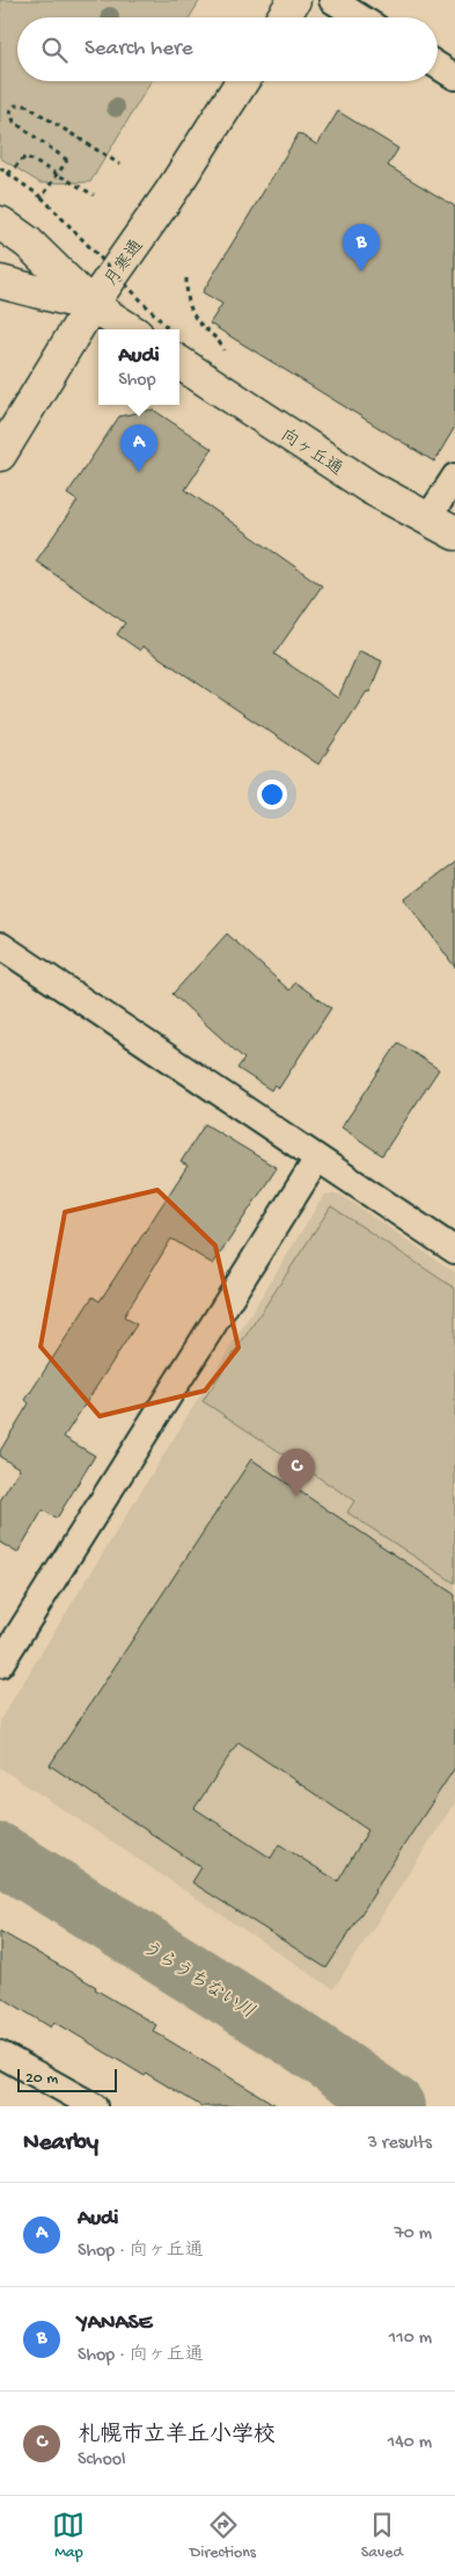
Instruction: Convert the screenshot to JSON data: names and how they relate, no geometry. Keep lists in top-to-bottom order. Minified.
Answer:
{"streets":{"main road":["月寒通","向ヶ丘通"]},"water":["うらうちない川"],"scale_bar":"20 m","page":{"search":"Search here","pins":["B","A","C"],"popup":["Audi","Shop"],"scale":"20 m","heading":["Nearby","3 results"],"list":[{"mark":"A","name":"Audi","note":"Shop · 向ヶ丘通","value":"70 m"},{"mark":"B","name":"YANASE","note":"Shop · 向ヶ丘通","value":"110 m"},{"mark":"C","name":"札幌市立羊丘小学校","note":"School","value":"140 m"}],"nav":["Map","Directions","Saved"]}}
